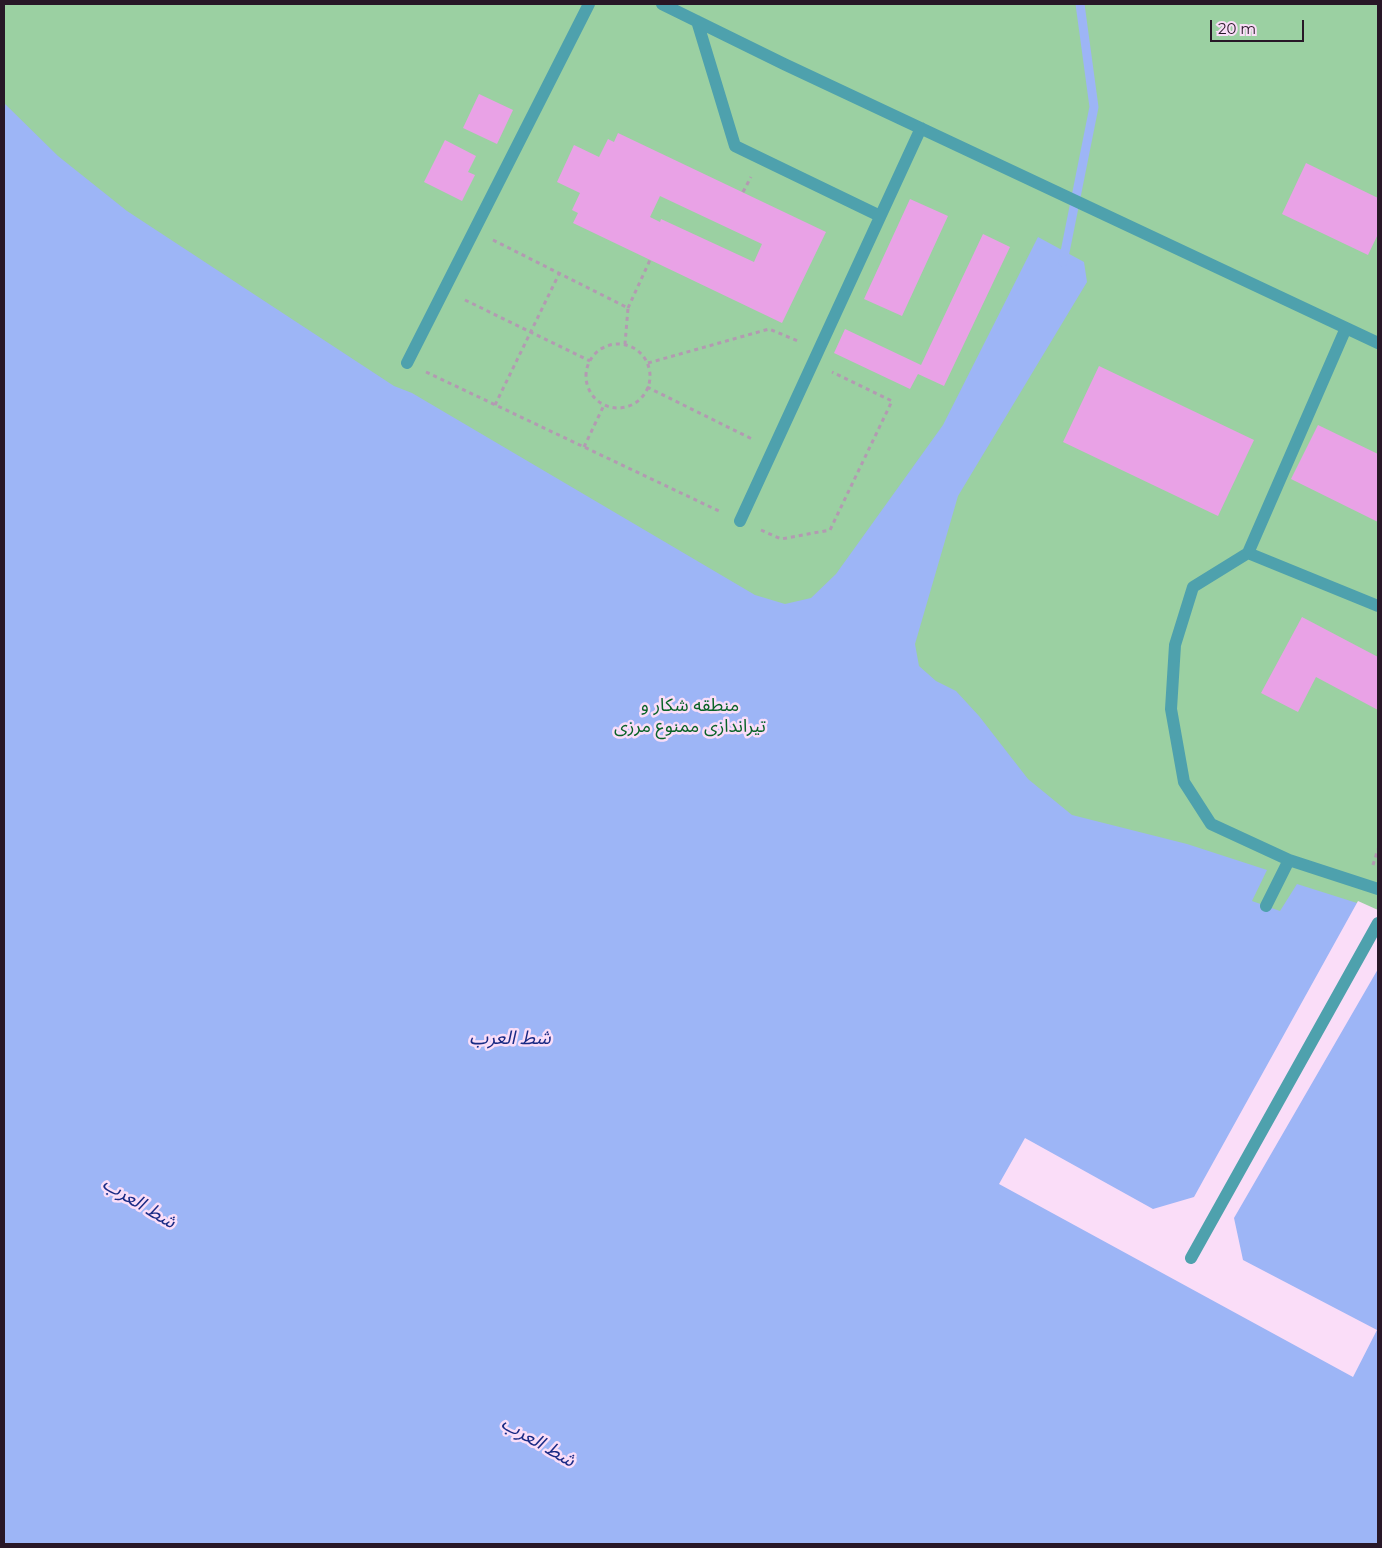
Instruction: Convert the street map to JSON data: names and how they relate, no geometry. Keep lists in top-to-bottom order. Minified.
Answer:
{"water":["شط العرب"],"parks":["منطقه شکار و تیراندازی ممنوع مرزی"],"scale_bar":"20 m"}
